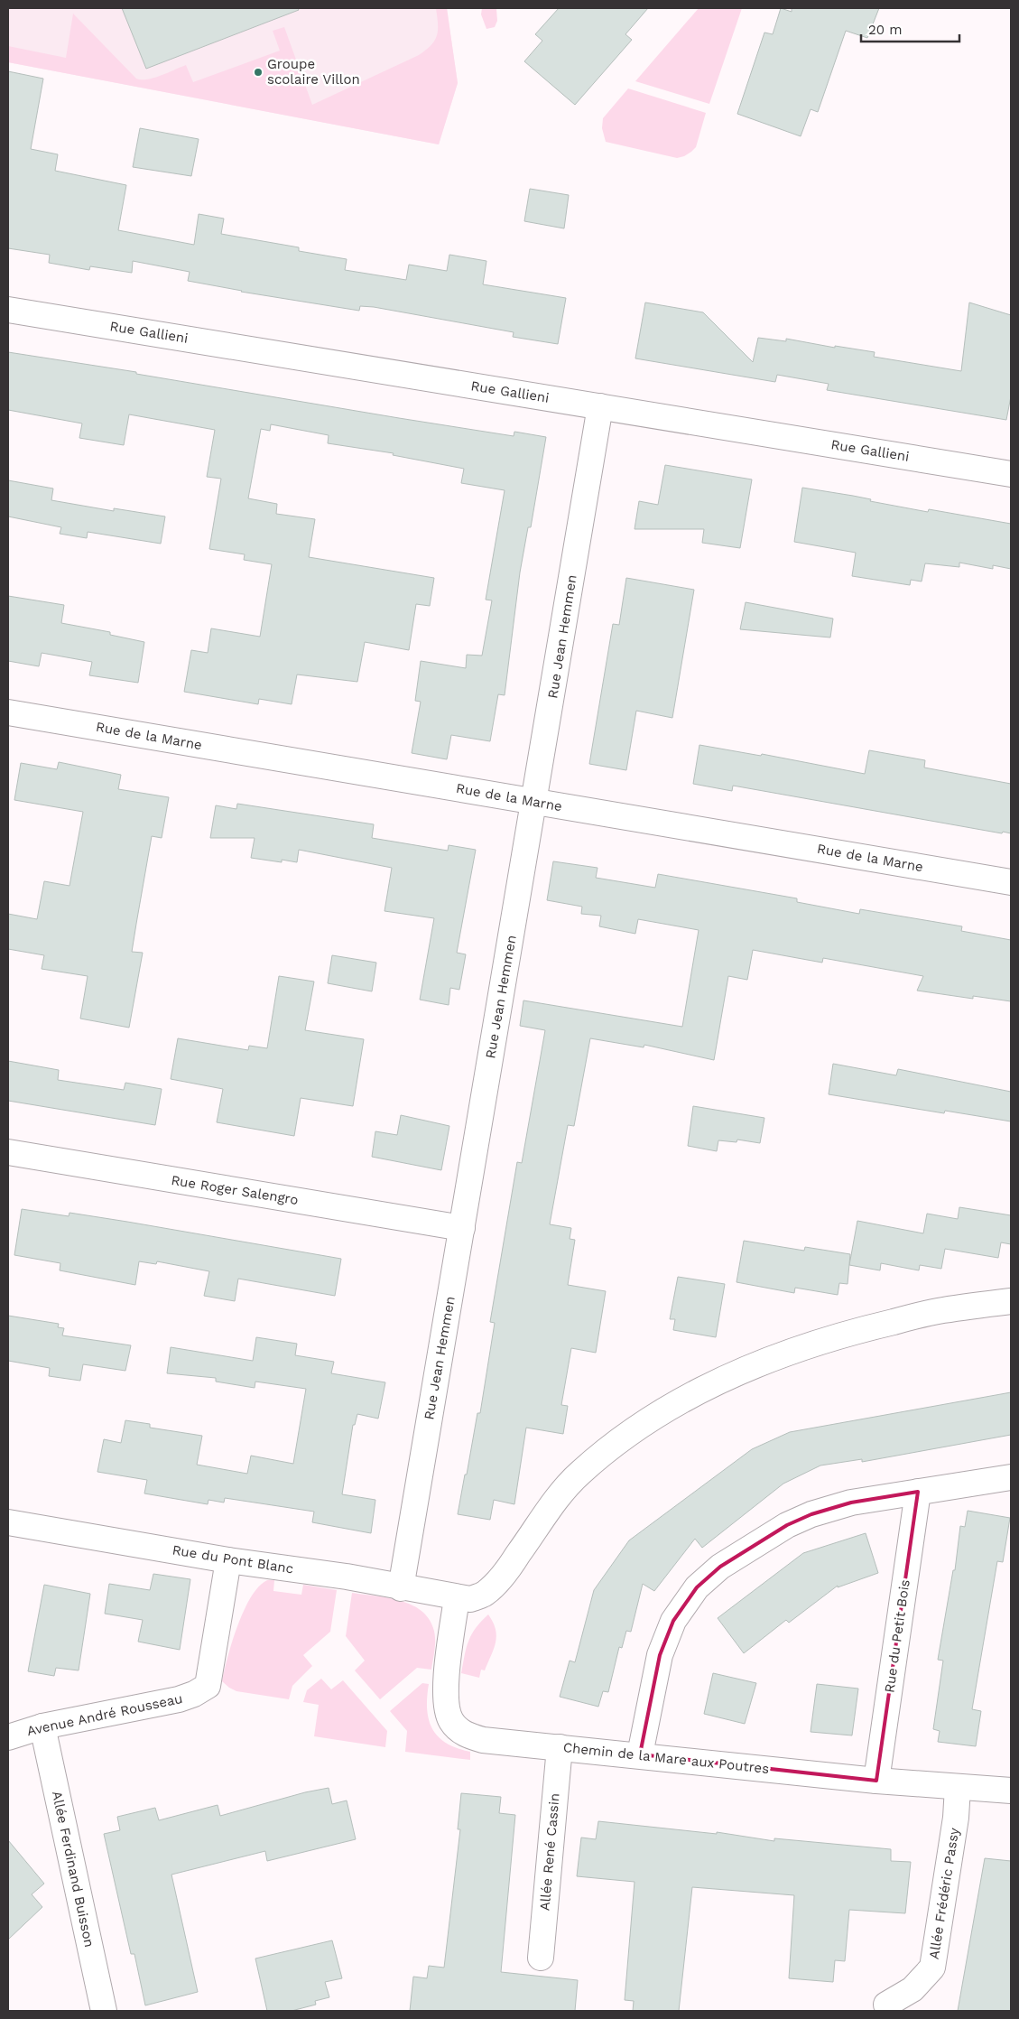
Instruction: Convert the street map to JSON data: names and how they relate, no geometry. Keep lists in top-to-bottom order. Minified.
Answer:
{"streets":{"street":["Rue Gallieni","Rue Jean Hemmen","Rue de la Marne","Rue Roger Salengro","Rue du Pont Blanc","Rue du Petit Bois","Avenue André Rousseau","Chemin de la Mare aux Poutres","Allée René Cassin","Allée Ferdinand Buisson","Allée Frédéric Passy"]},"crossings":[["Rue Gallieni","Rue Jean Hemmen"],["Rue Jean Hemmen","Rue de la Marne"],["Rue Jean Hemmen","Rue Roger Salengro"],["Rue Jean Hemmen","Rue du Pont Blanc"],["Rue du Pont Blanc","Avenue André Rousseau"],["Rue du Pont Blanc","Chemin de la Mare aux Poutres"],["Rue du Petit Bois","Chemin de la Mare aux Poutres"],["Avenue André Rousseau","Allée Ferdinand Buisson"],["Chemin de la Mare aux Poutres","Allée René Cassin"],["Chemin de la Mare aux Poutres","Allée Frédéric Passy"]],"places":["Groupe scolaire Villon"],"scale_bar":"20 m"}
